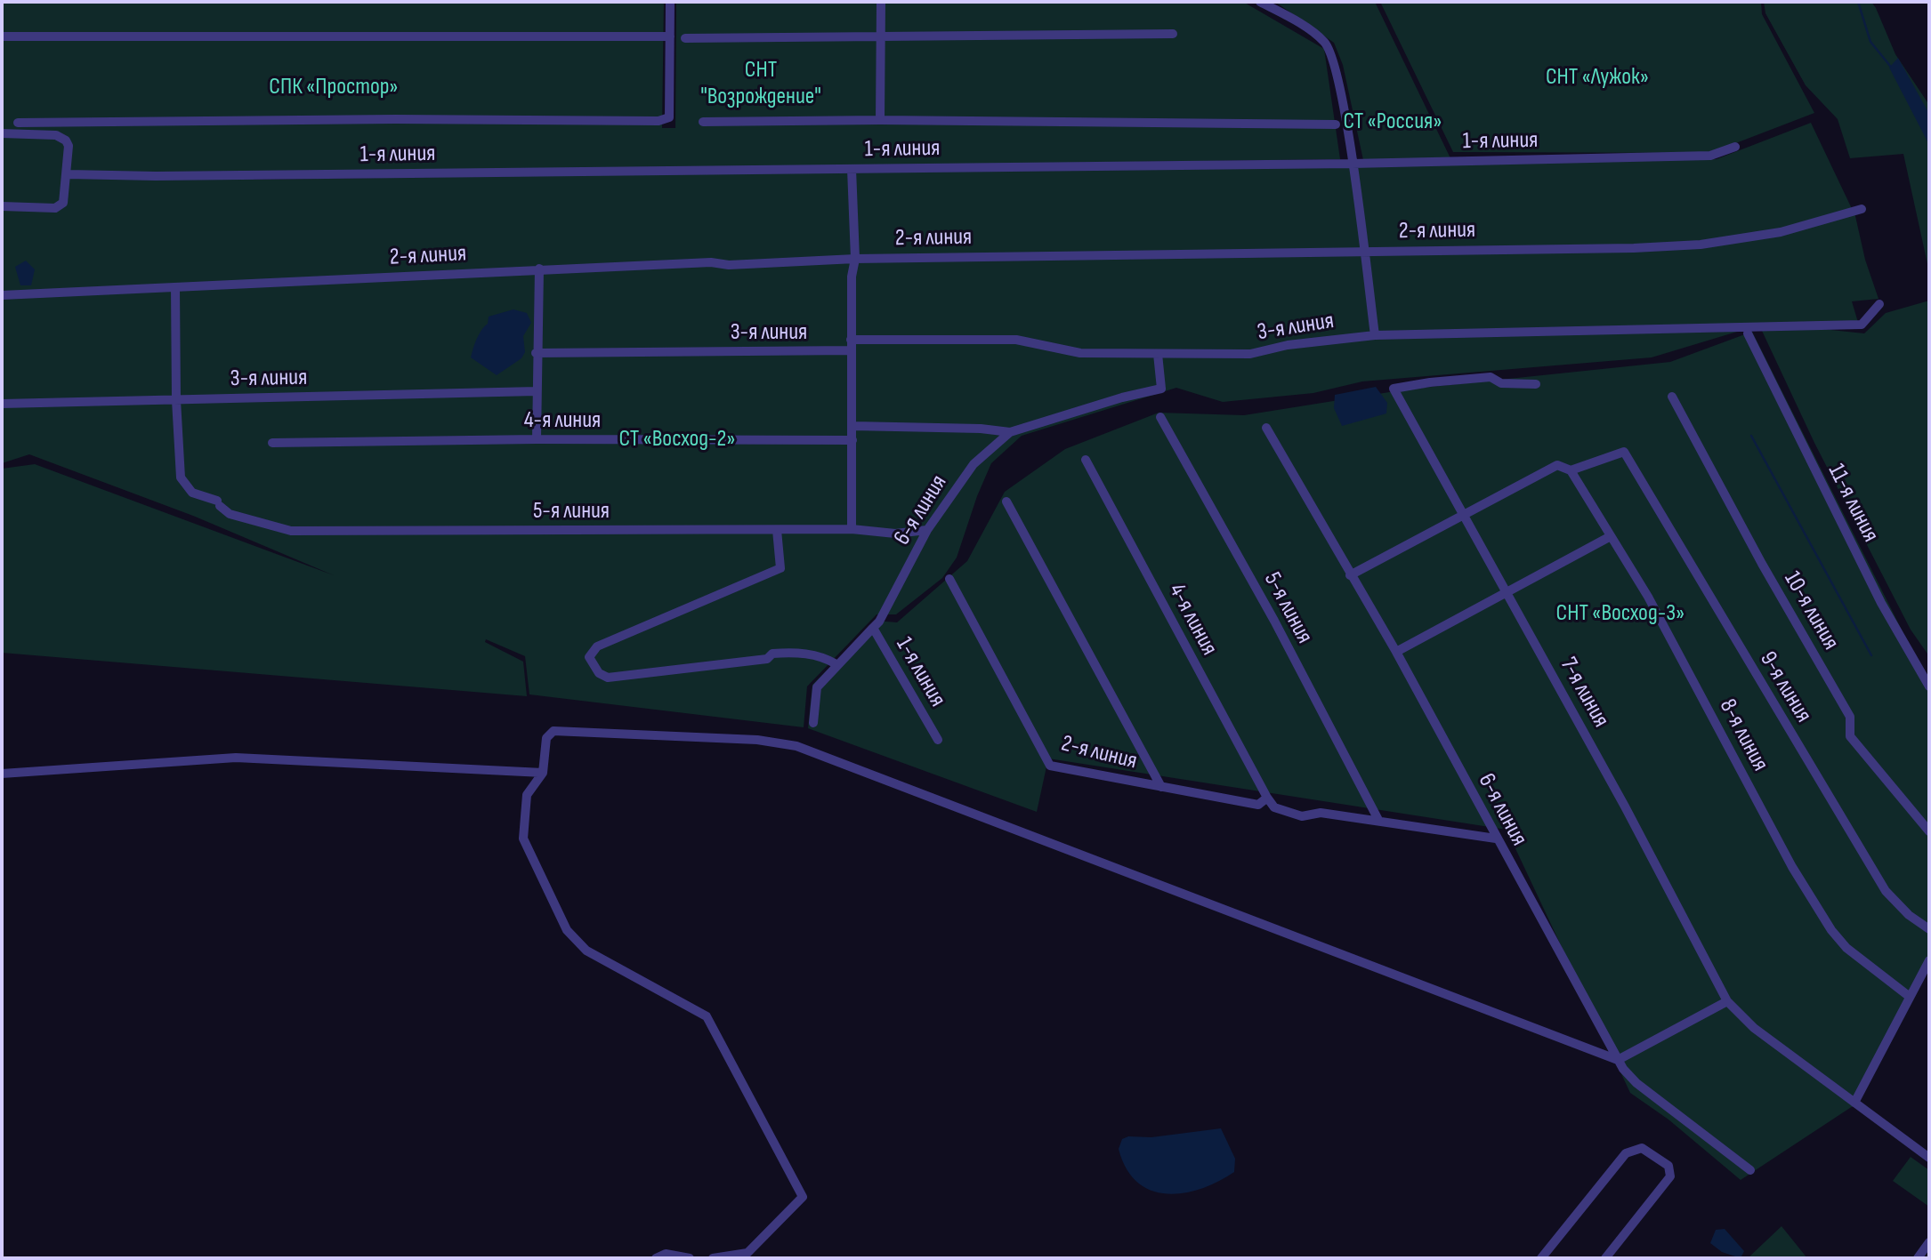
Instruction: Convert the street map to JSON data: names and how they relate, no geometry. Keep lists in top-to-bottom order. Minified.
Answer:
{"streets":{"street":["1-я линия","2-я линия","3-я линия","4-я линия","11-я линия","6-я линия","5-я линия","10-я линия","9-я линия","7-я линия","8-я линия"]},"crossings":[["1-я линия","6-я линия"],["2-я линия","5-я линия"],["3-я линия","11-я линия"],["3-я линия","5-я линия"],["6-я линия","5-я линия"],["9-я линия","8-я линия"]],"parks":["СНТ \"Возрождение\"","СНТ «Лужок»","СПК «Простор»","СТ «Россия»","СТ «Восход-2»","СНТ «Восход-3»"]}
